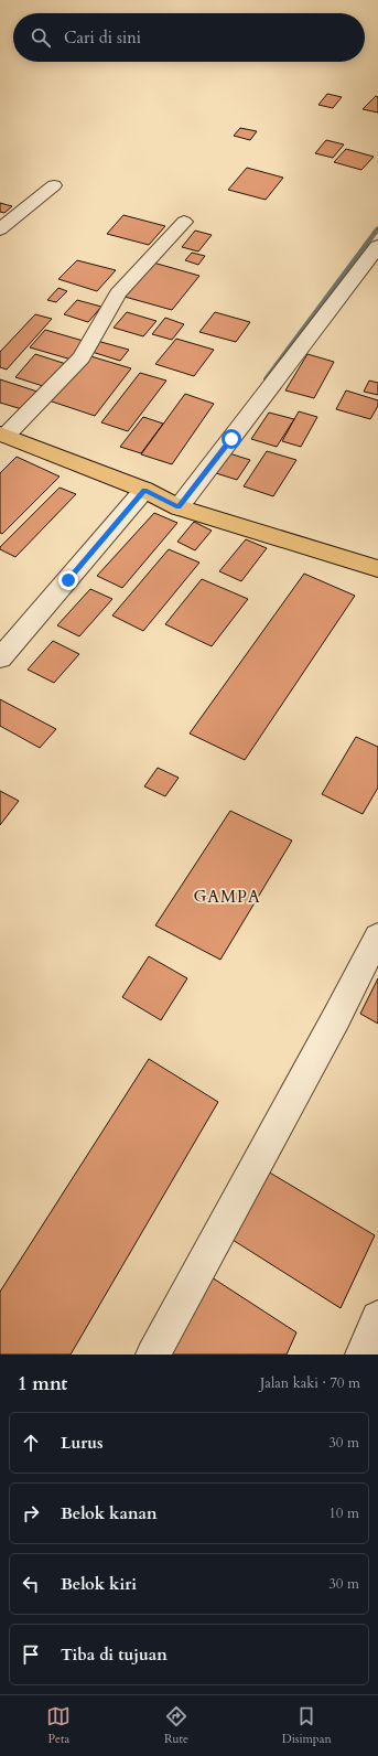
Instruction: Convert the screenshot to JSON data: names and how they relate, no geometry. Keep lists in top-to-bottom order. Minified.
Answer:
{"districts":["GAMPA"],"page":{"search":"Cari di sini","heading":["1 mnt","Jalan kaki · 70 m"],"list":[["Lurus","30 m"],["Belok kanan","10 m"],["Belok kiri","30 m"],"Tiba di tujuan"],"nav":["Peta","Rute","Disimpan"]}}
